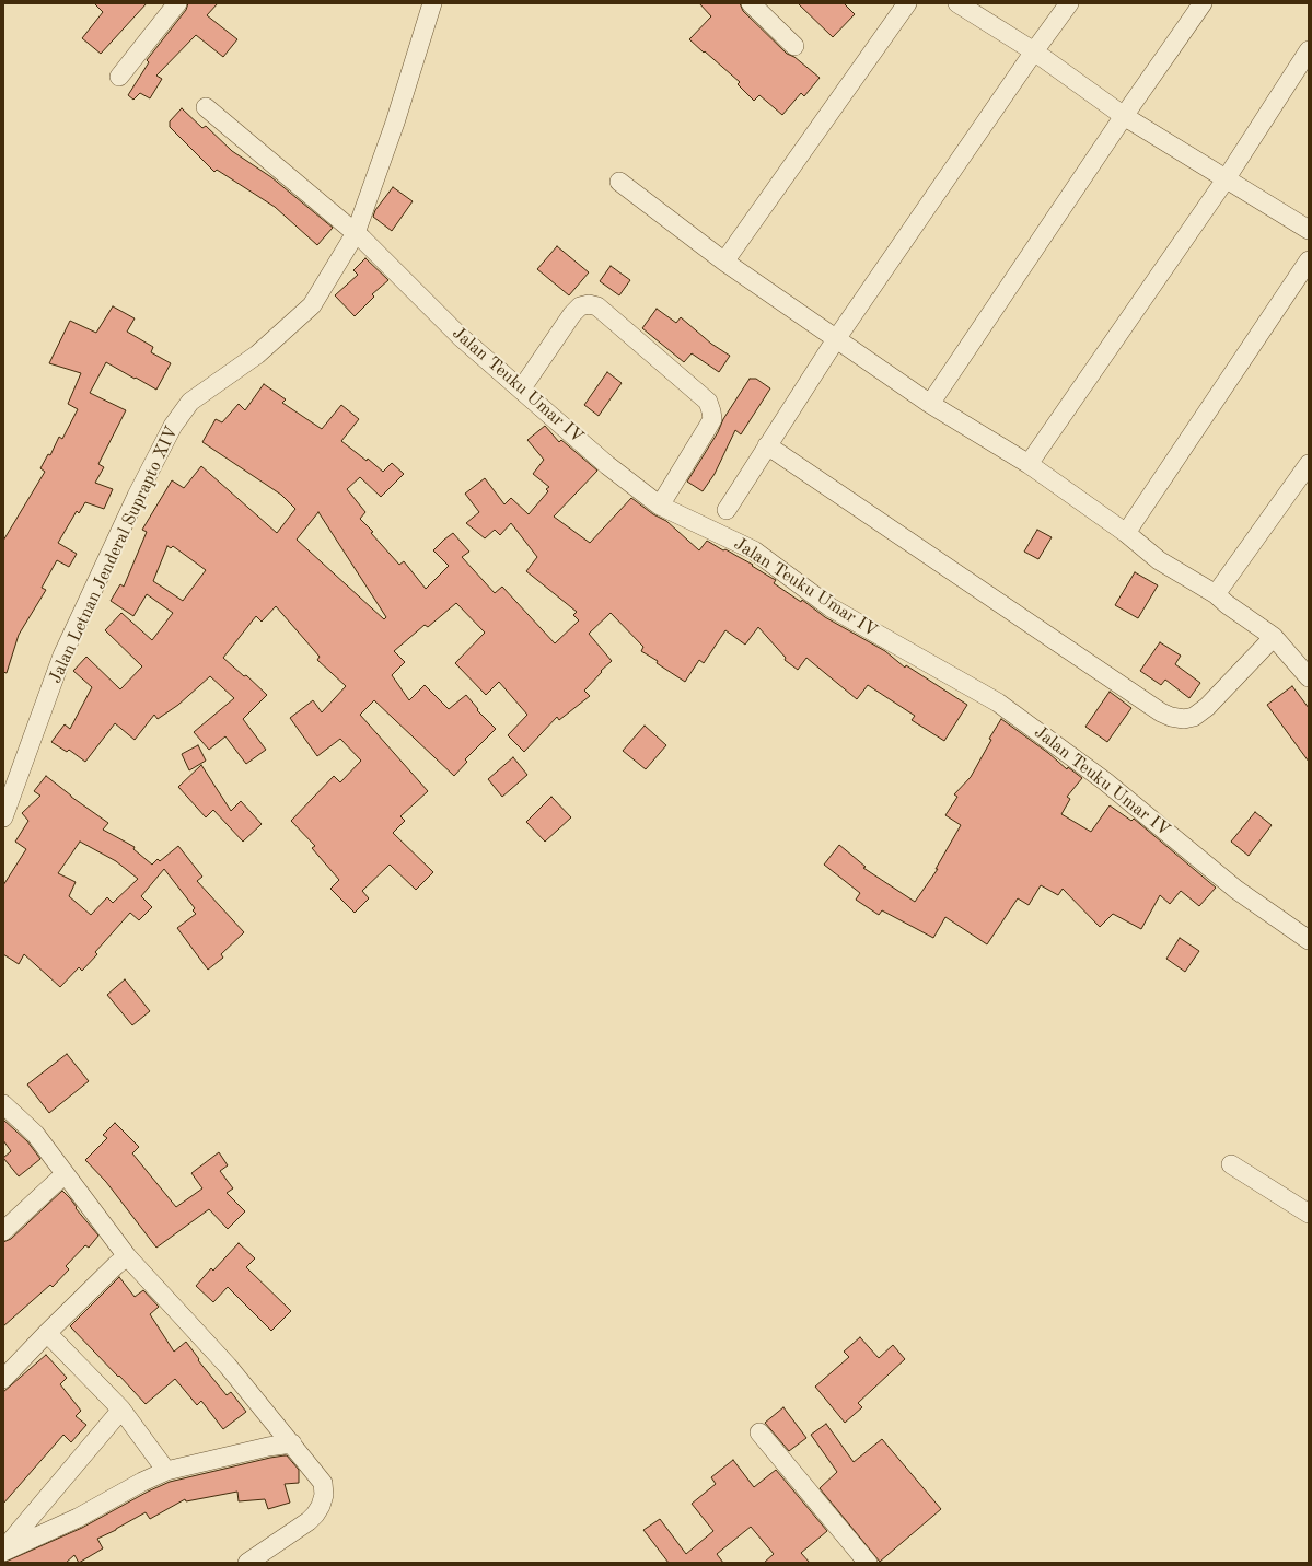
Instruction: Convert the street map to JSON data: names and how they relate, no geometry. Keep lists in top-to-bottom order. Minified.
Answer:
{"streets":{"street":["Jalan Teuku Umar IV","Jalan Letnan Jenderal Suprapto XIV"]},"crossings":[["Jalan Teuku Umar IV","Jalan Letnan Jenderal Suprapto XIV"]]}
